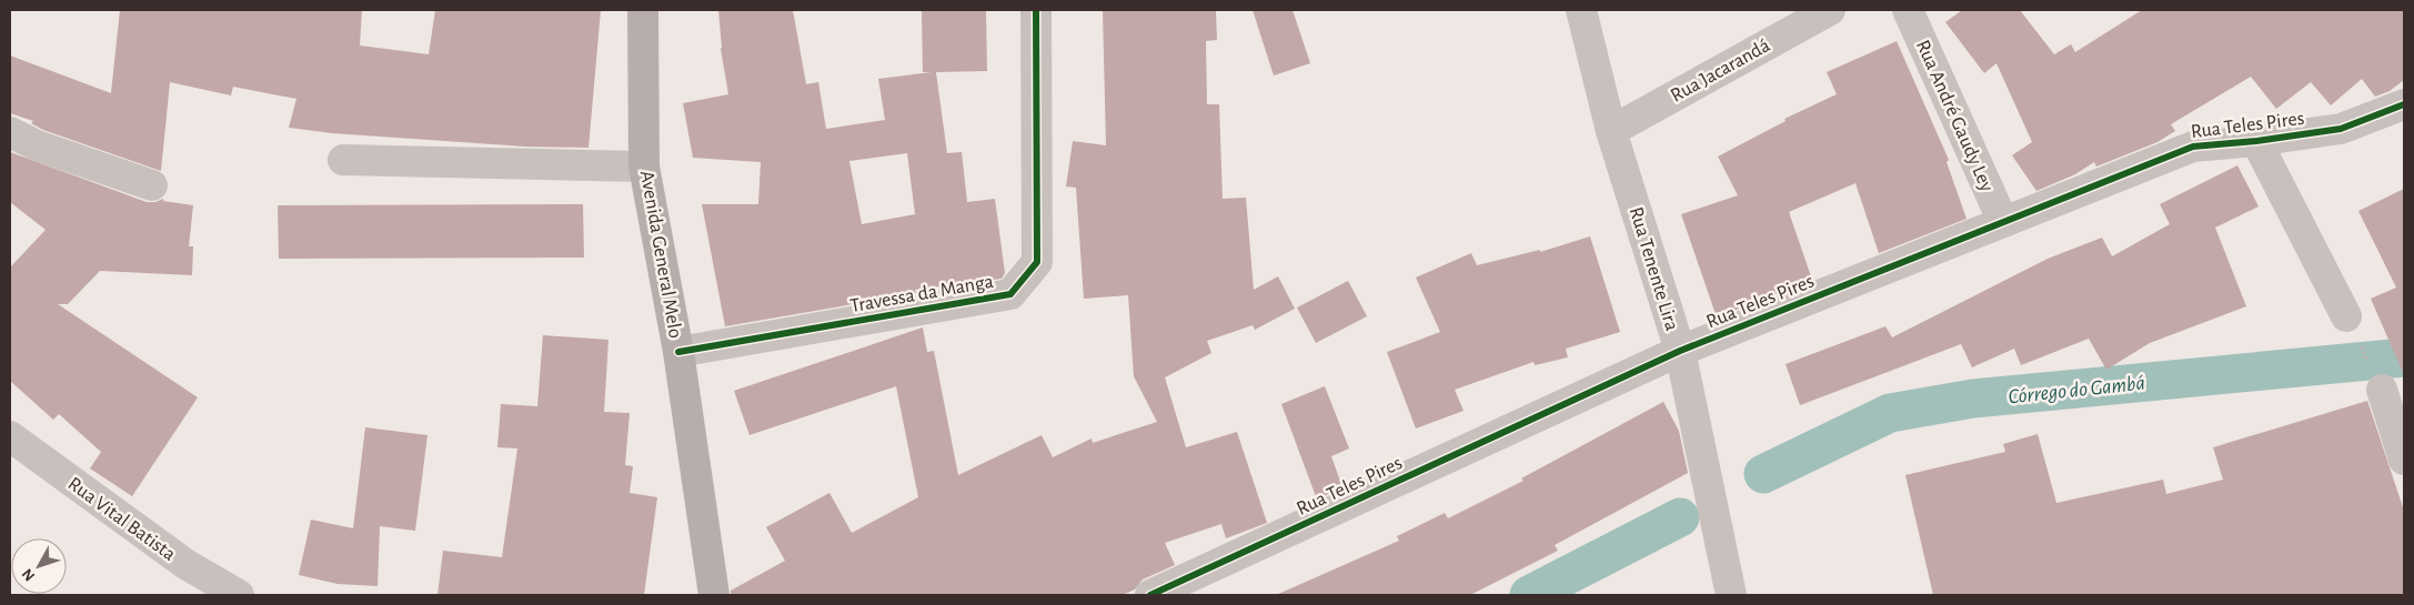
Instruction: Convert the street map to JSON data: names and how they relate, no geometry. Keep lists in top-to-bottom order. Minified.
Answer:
{"streets":{"main road":["Avenida General Melo"],"street":["Rua Jacarandá","Rua André Gaudy Ley","Rua Teles Pires","Rua Tenente Lira","Travessa da Manga","Rua Vital Batista"]},"crossings":[["Rua Jacarandá","Rua Tenente Lira"],["Rua André Gaudy Ley","Rua Teles Pires"],["Rua Teles Pires","Rua Tenente Lira"],["Avenida General Melo","Travessa da Manga"]],"water":["Córrego do Gambá"],"north":"bottom left"}
